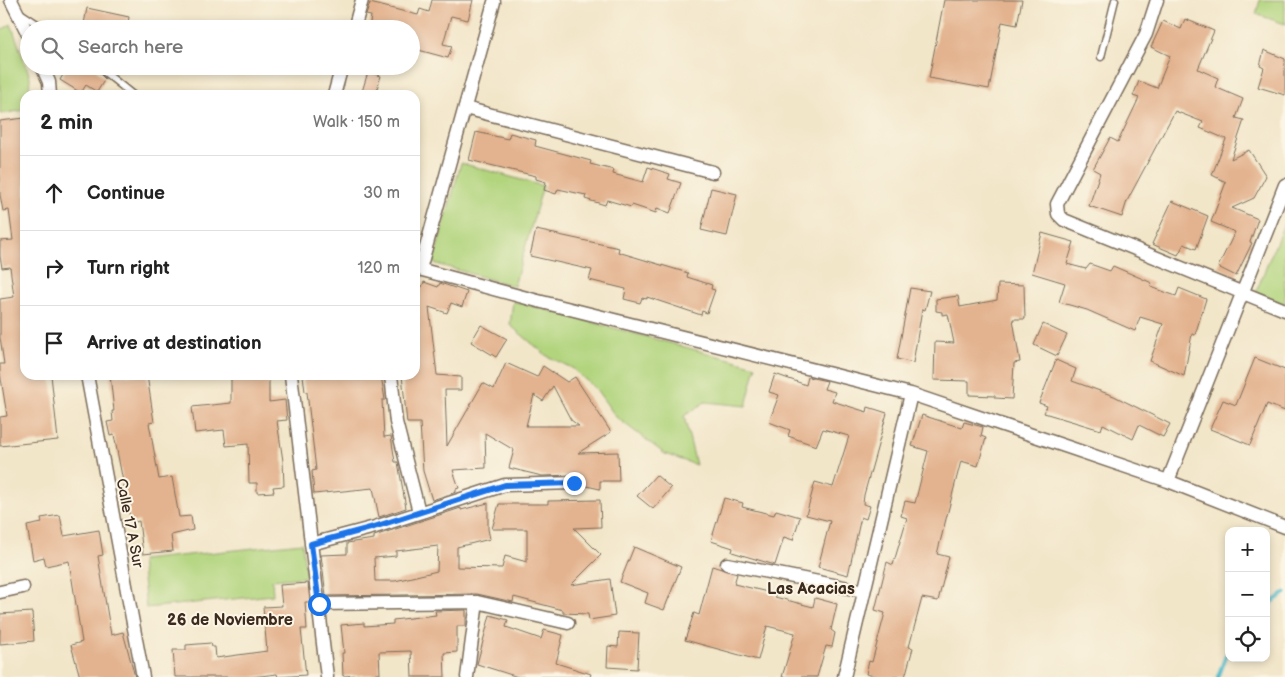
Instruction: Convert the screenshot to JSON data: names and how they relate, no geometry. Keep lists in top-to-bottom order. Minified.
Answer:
{"streets":{"street":["Calle 17 A Sur"]},"districts":["Las Acacias","26 de Noviembre"],"page":{"search":"Search here","heading":["2 min","Walk · 150 m"],"list":[["Continue","30 m"],["Turn right","120 m"],"Arrive at destination"],"map_buttons":["+","−"]}}
